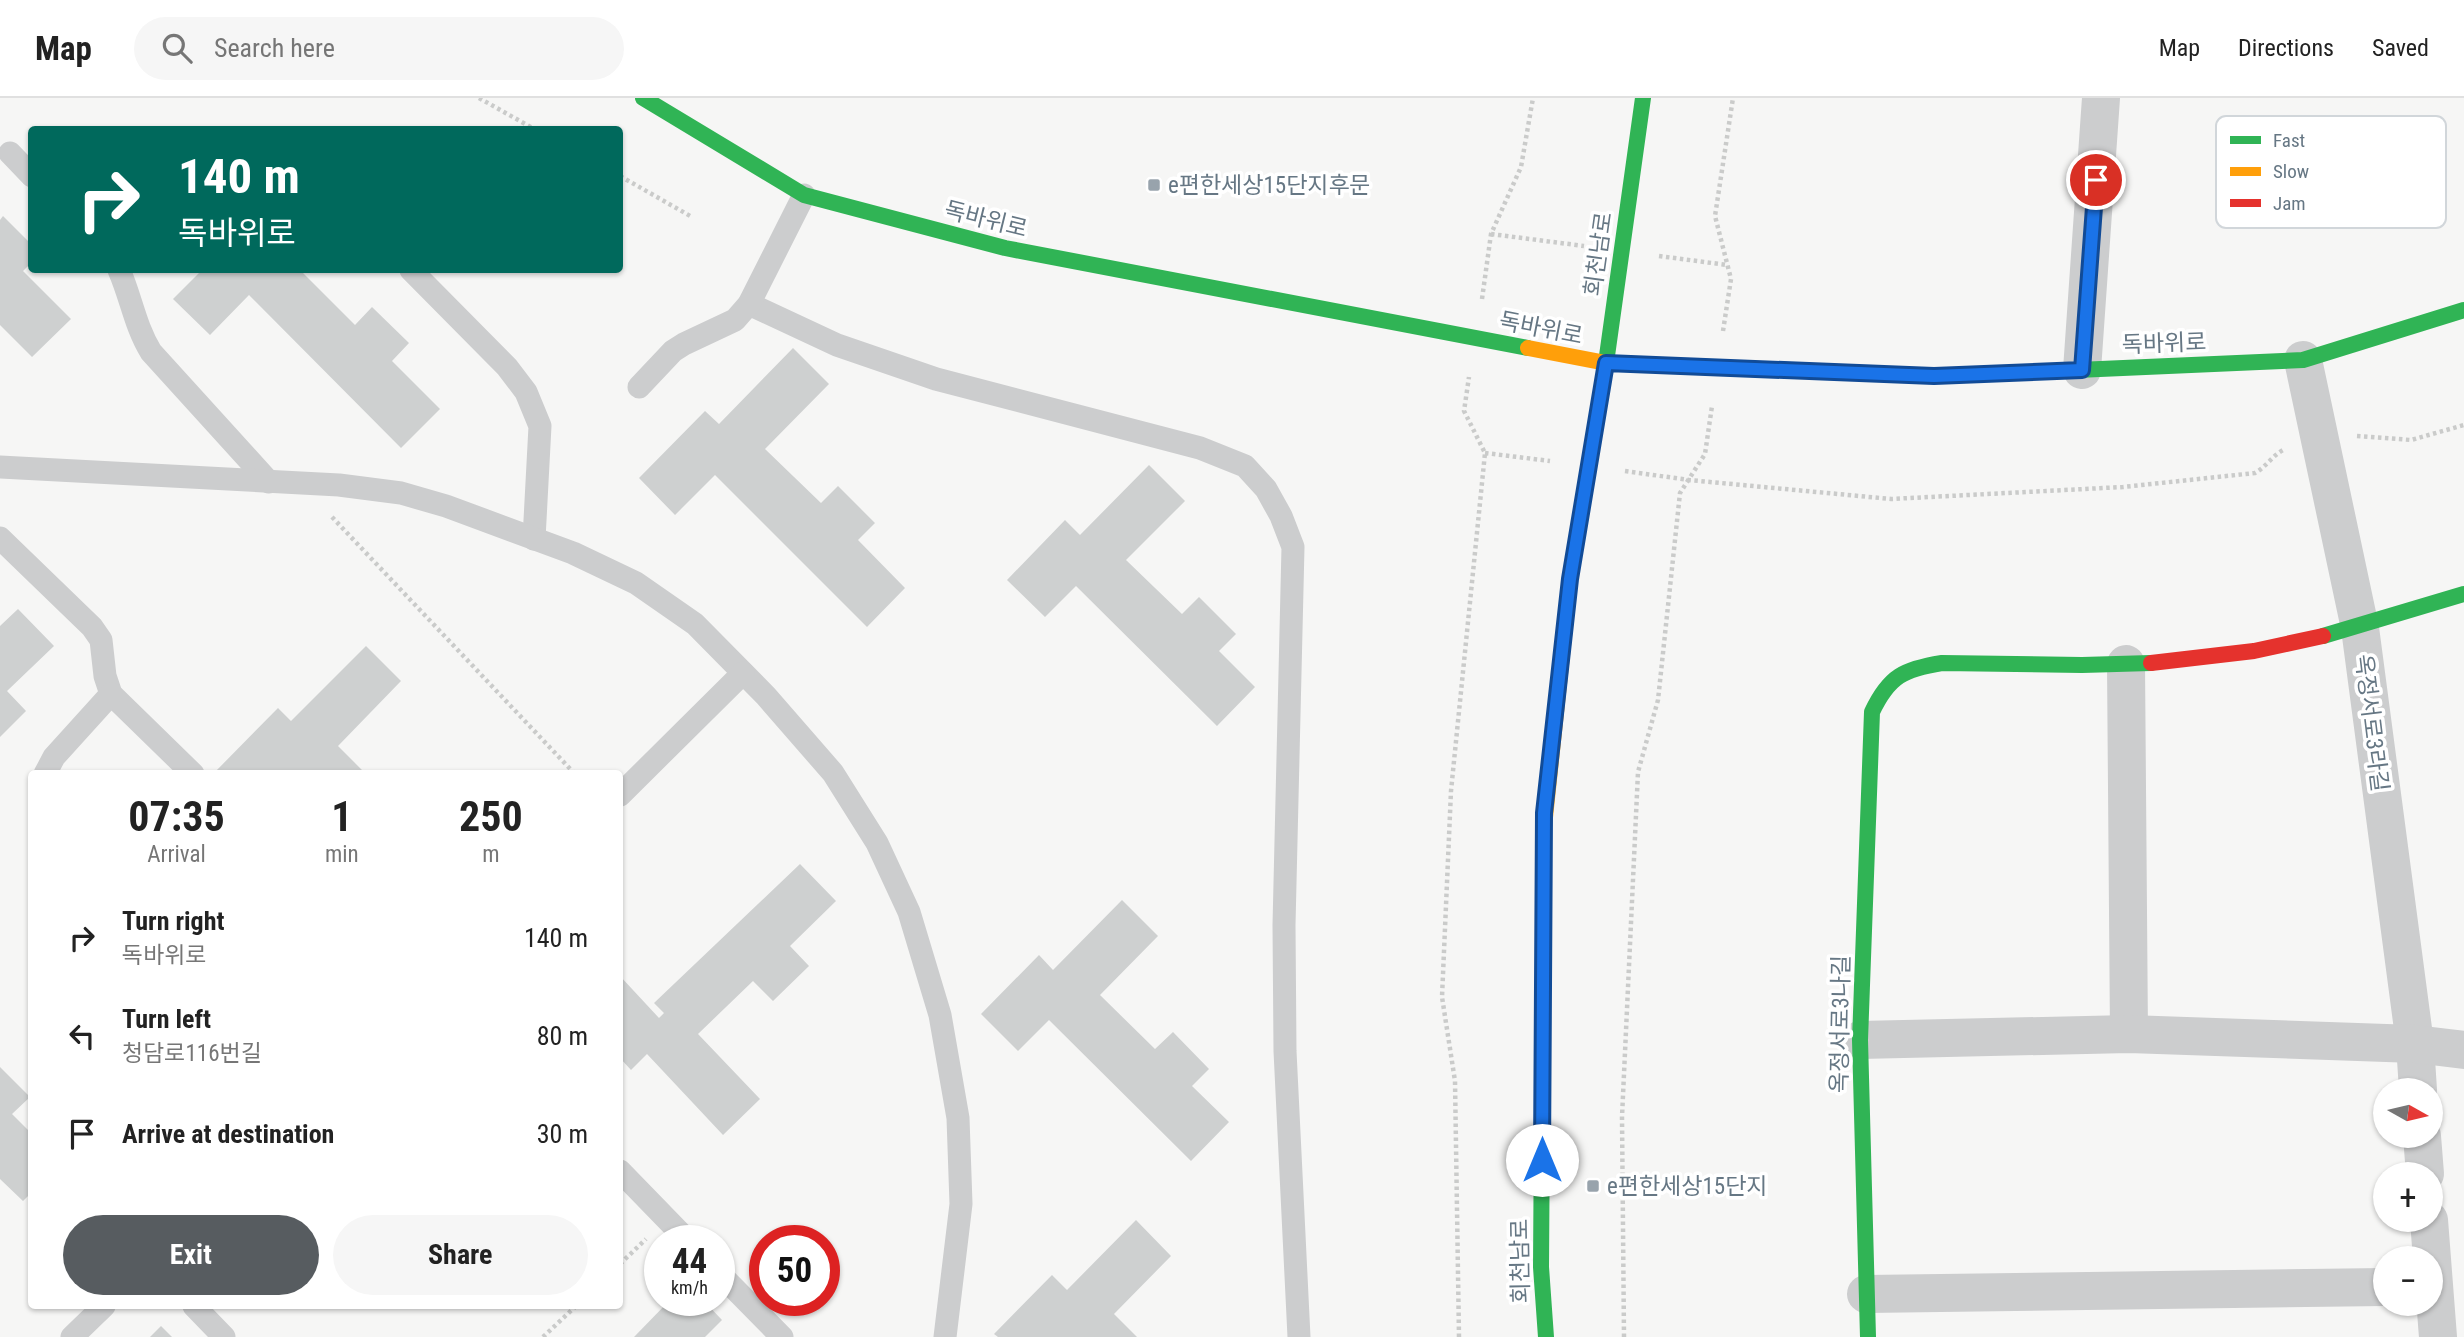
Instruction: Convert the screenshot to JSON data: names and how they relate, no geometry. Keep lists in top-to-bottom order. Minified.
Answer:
{"streets":{"main road":["독바위로","회천남로","옥정서로3나길"],"street":["옥정서로3라길"]},"crossings":[["독바위로","회천남로"],["독바위로","옥정서로3라길"]],"places":{"transit":["e편한세상15단지후문","e편한세상15단지"]},"legend":["Fast","Slow","Jam"],"north":"right","page":{"header":"Map","search":"Search here","nav":["Map","Directions","Saved"],"turn":["140 m","독바위로"],"eta":["07:35","Arrival","1","min","250","m"],"list":[{"name":"Turn right","note":"독바위로","value":"140 m"},{"name":"Turn left","note":"청담로116번길","value":"80 m"},{"name":"Arrive at destination","value":"30 m"}],"map_buttons":["+","−"],"buttons":["Exit","Share"],"speed":"44 km/h","limit":"50"}}
